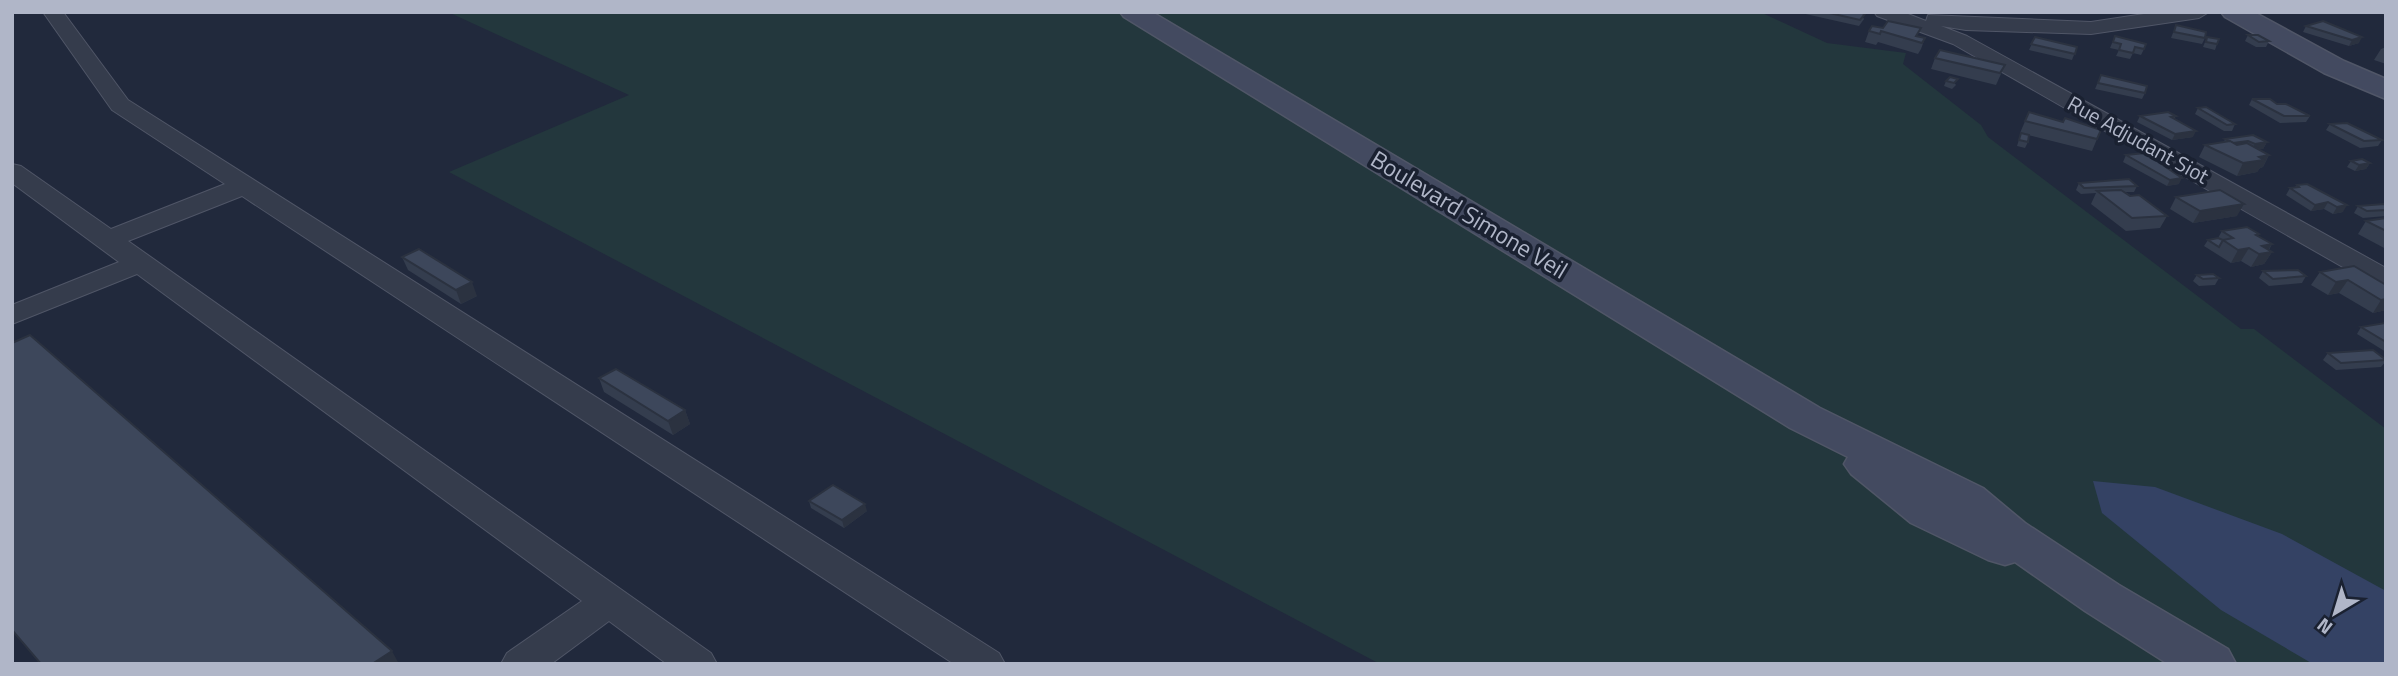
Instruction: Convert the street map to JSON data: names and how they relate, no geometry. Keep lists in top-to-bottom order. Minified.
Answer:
{"streets":{"main road":["Boulevard Simone Veil"],"street":["Rue Adjudant Siot"]},"north":"bottom left"}
